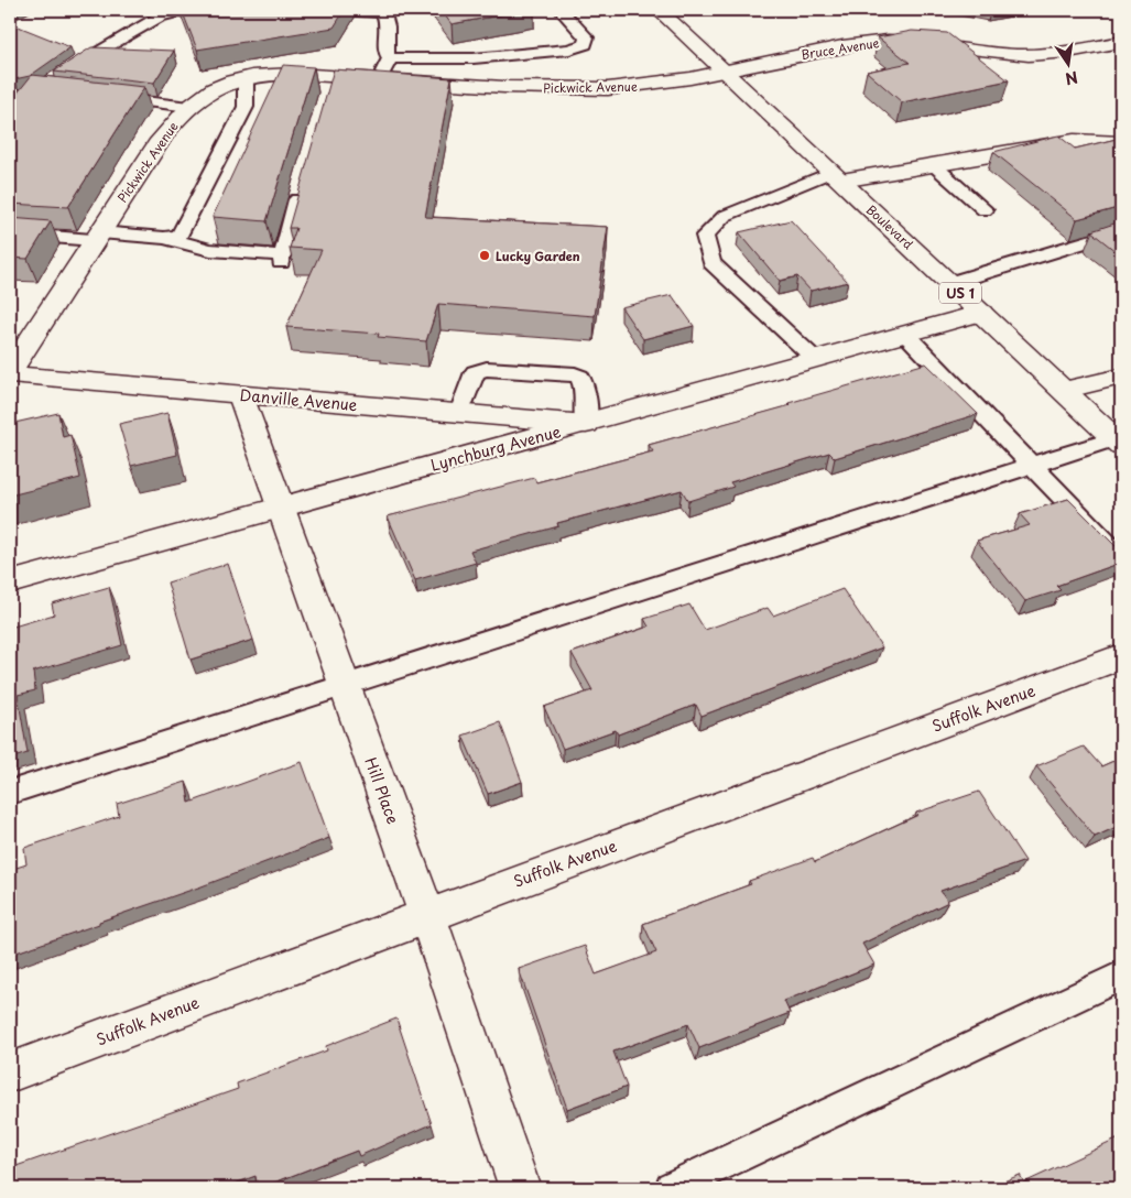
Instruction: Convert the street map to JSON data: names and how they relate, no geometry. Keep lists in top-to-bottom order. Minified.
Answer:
{"streets":{"street":["Bruce Avenue","Pickwick Avenue","Boulevard","US 1","Danville Avenue","Lynchburg Avenue","Suffolk Avenue","Hill Place"]},"crossings":[["Bruce Avenue","Pickwick Avenue"],["Bruce Avenue","Boulevard"],["Pickwick Avenue","Boulevard"],["Pickwick Avenue","Danville Avenue"],["Boulevard","Lynchburg Avenue"],["Danville Avenue","Lynchburg Avenue"],["Danville Avenue","Hill Place"],["Lynchburg Avenue","Hill Place"],["Suffolk Avenue","Hill Place"]],"places":["Lucky Garden"],"north":"bottom"}
